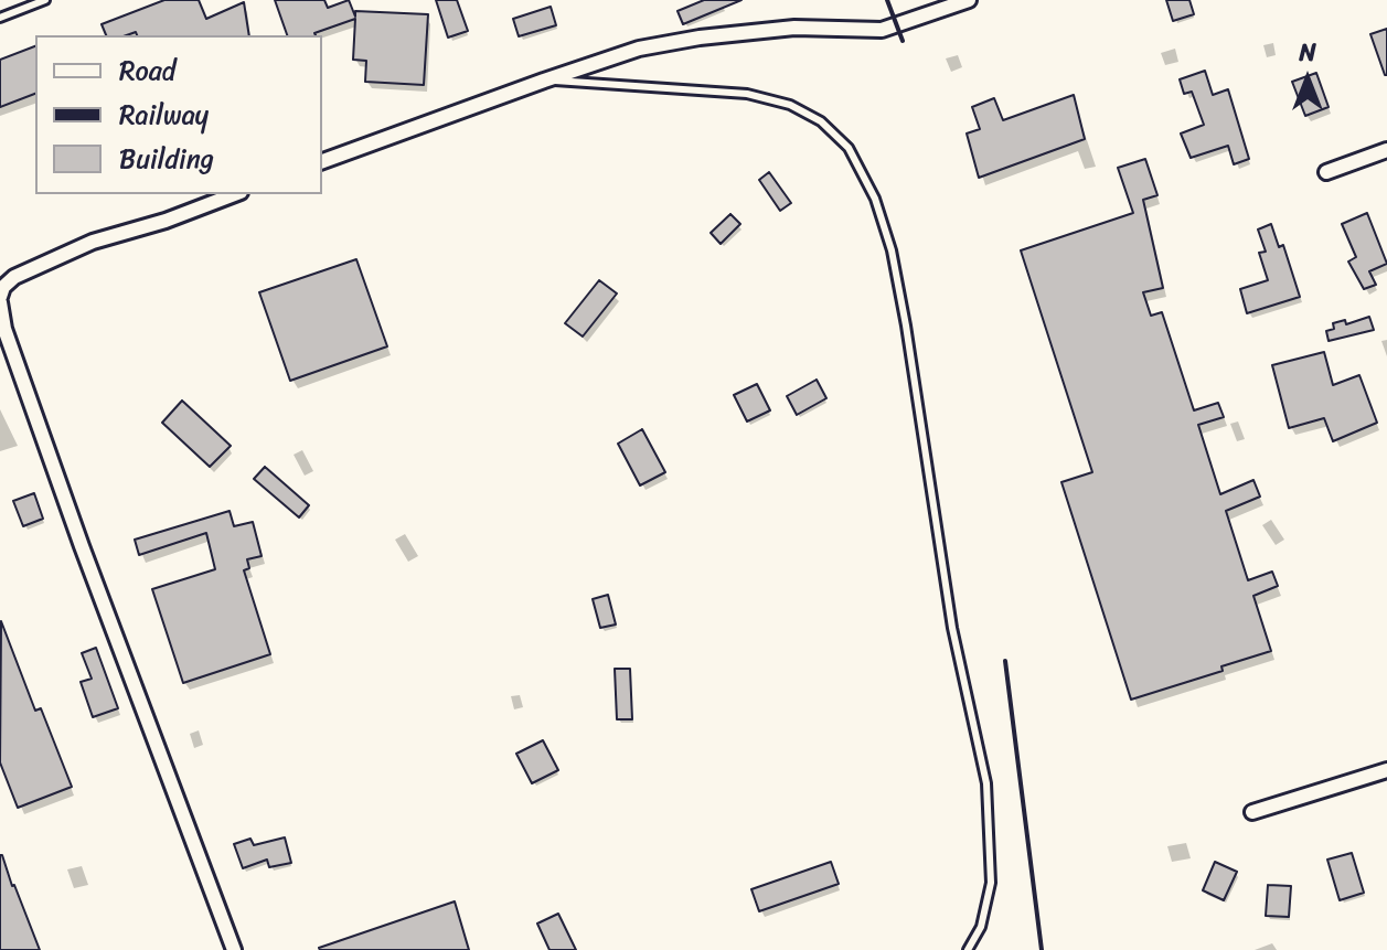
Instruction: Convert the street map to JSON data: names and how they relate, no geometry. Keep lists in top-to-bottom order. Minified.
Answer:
{"legend":["Road","Railway","Building"],"north":"top"}
